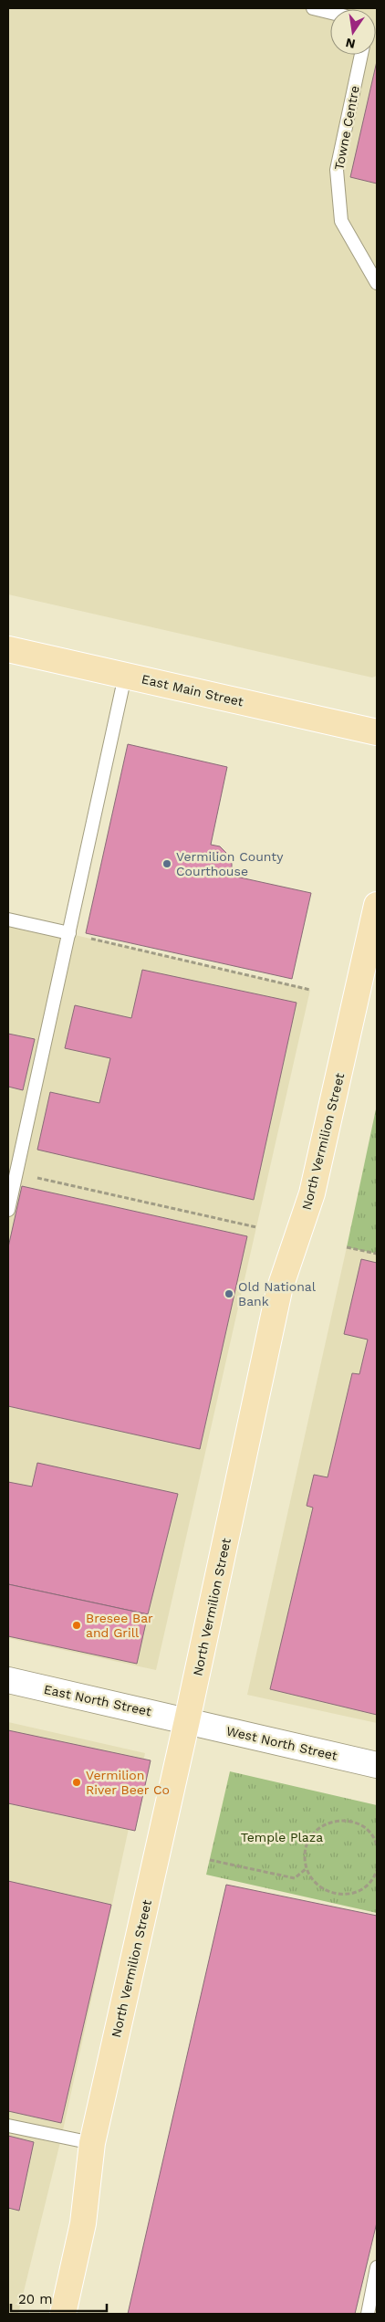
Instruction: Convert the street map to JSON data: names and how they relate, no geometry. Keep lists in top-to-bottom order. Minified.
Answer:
{"streets":{"main road":["East Main Street","North Vermilion Street"],"street":["East North Street","West North Street"],"lane":["Towne Centre"]},"crossings":[["North Vermilion Street","East North Street"],["North Vermilion Street","West North Street"],["East North Street","West North Street"]],"parks":["Temple Plaza"],"places":["Vermilion County Courthouse","Old National Bank","Bresee Bar and Grill","Vermilion River Beer Co"],"scale_bar":"20 m","north":"bottom"}
